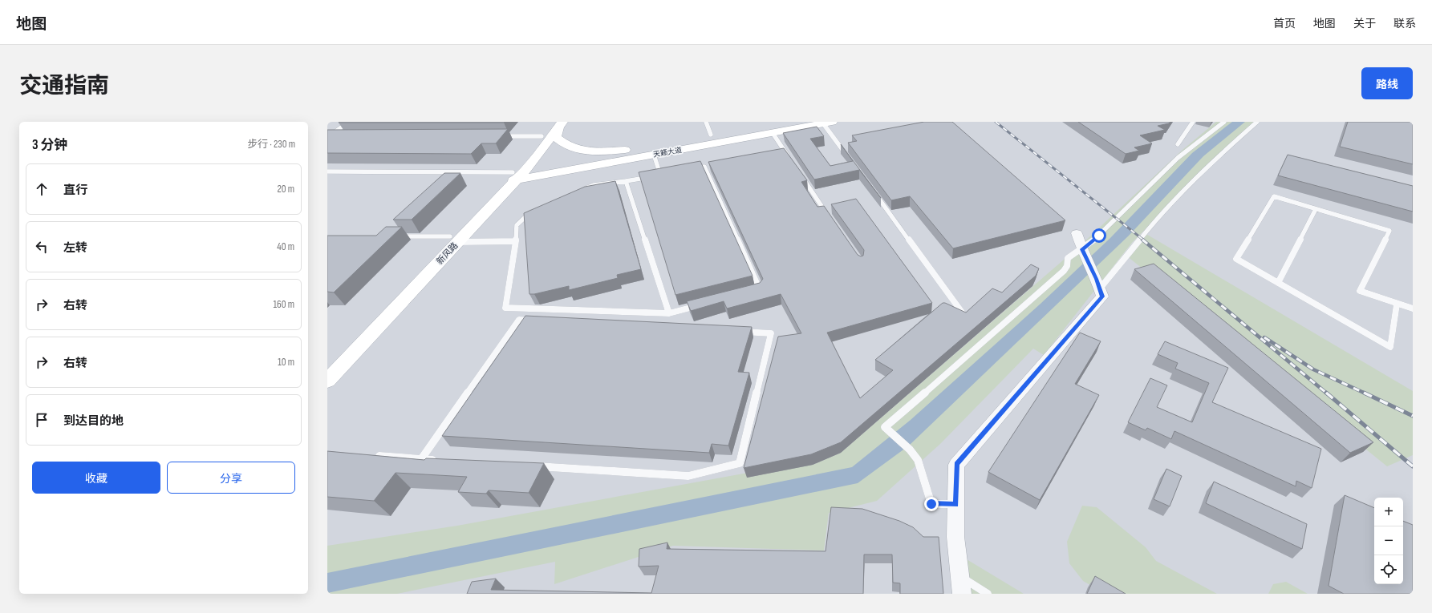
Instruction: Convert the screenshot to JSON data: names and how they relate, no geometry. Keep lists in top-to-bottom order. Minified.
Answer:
{"streets":{"main road":["天籁大道","新风路"]},"crossings":[["天籁大道","新风路"]],"page":{"header":"地图","nav":["首页","地图","关于","联系"],"title":"交通指南","buttons":["路线",["收藏","分享"]],"heading":["3 分钟","步行 · 230 m"],"list":[["直行","20 m"],["左转","40 m"],["右转","160 m"],["右转","10 m"],"到达目的地"],"map_buttons":["+","−"]}}
